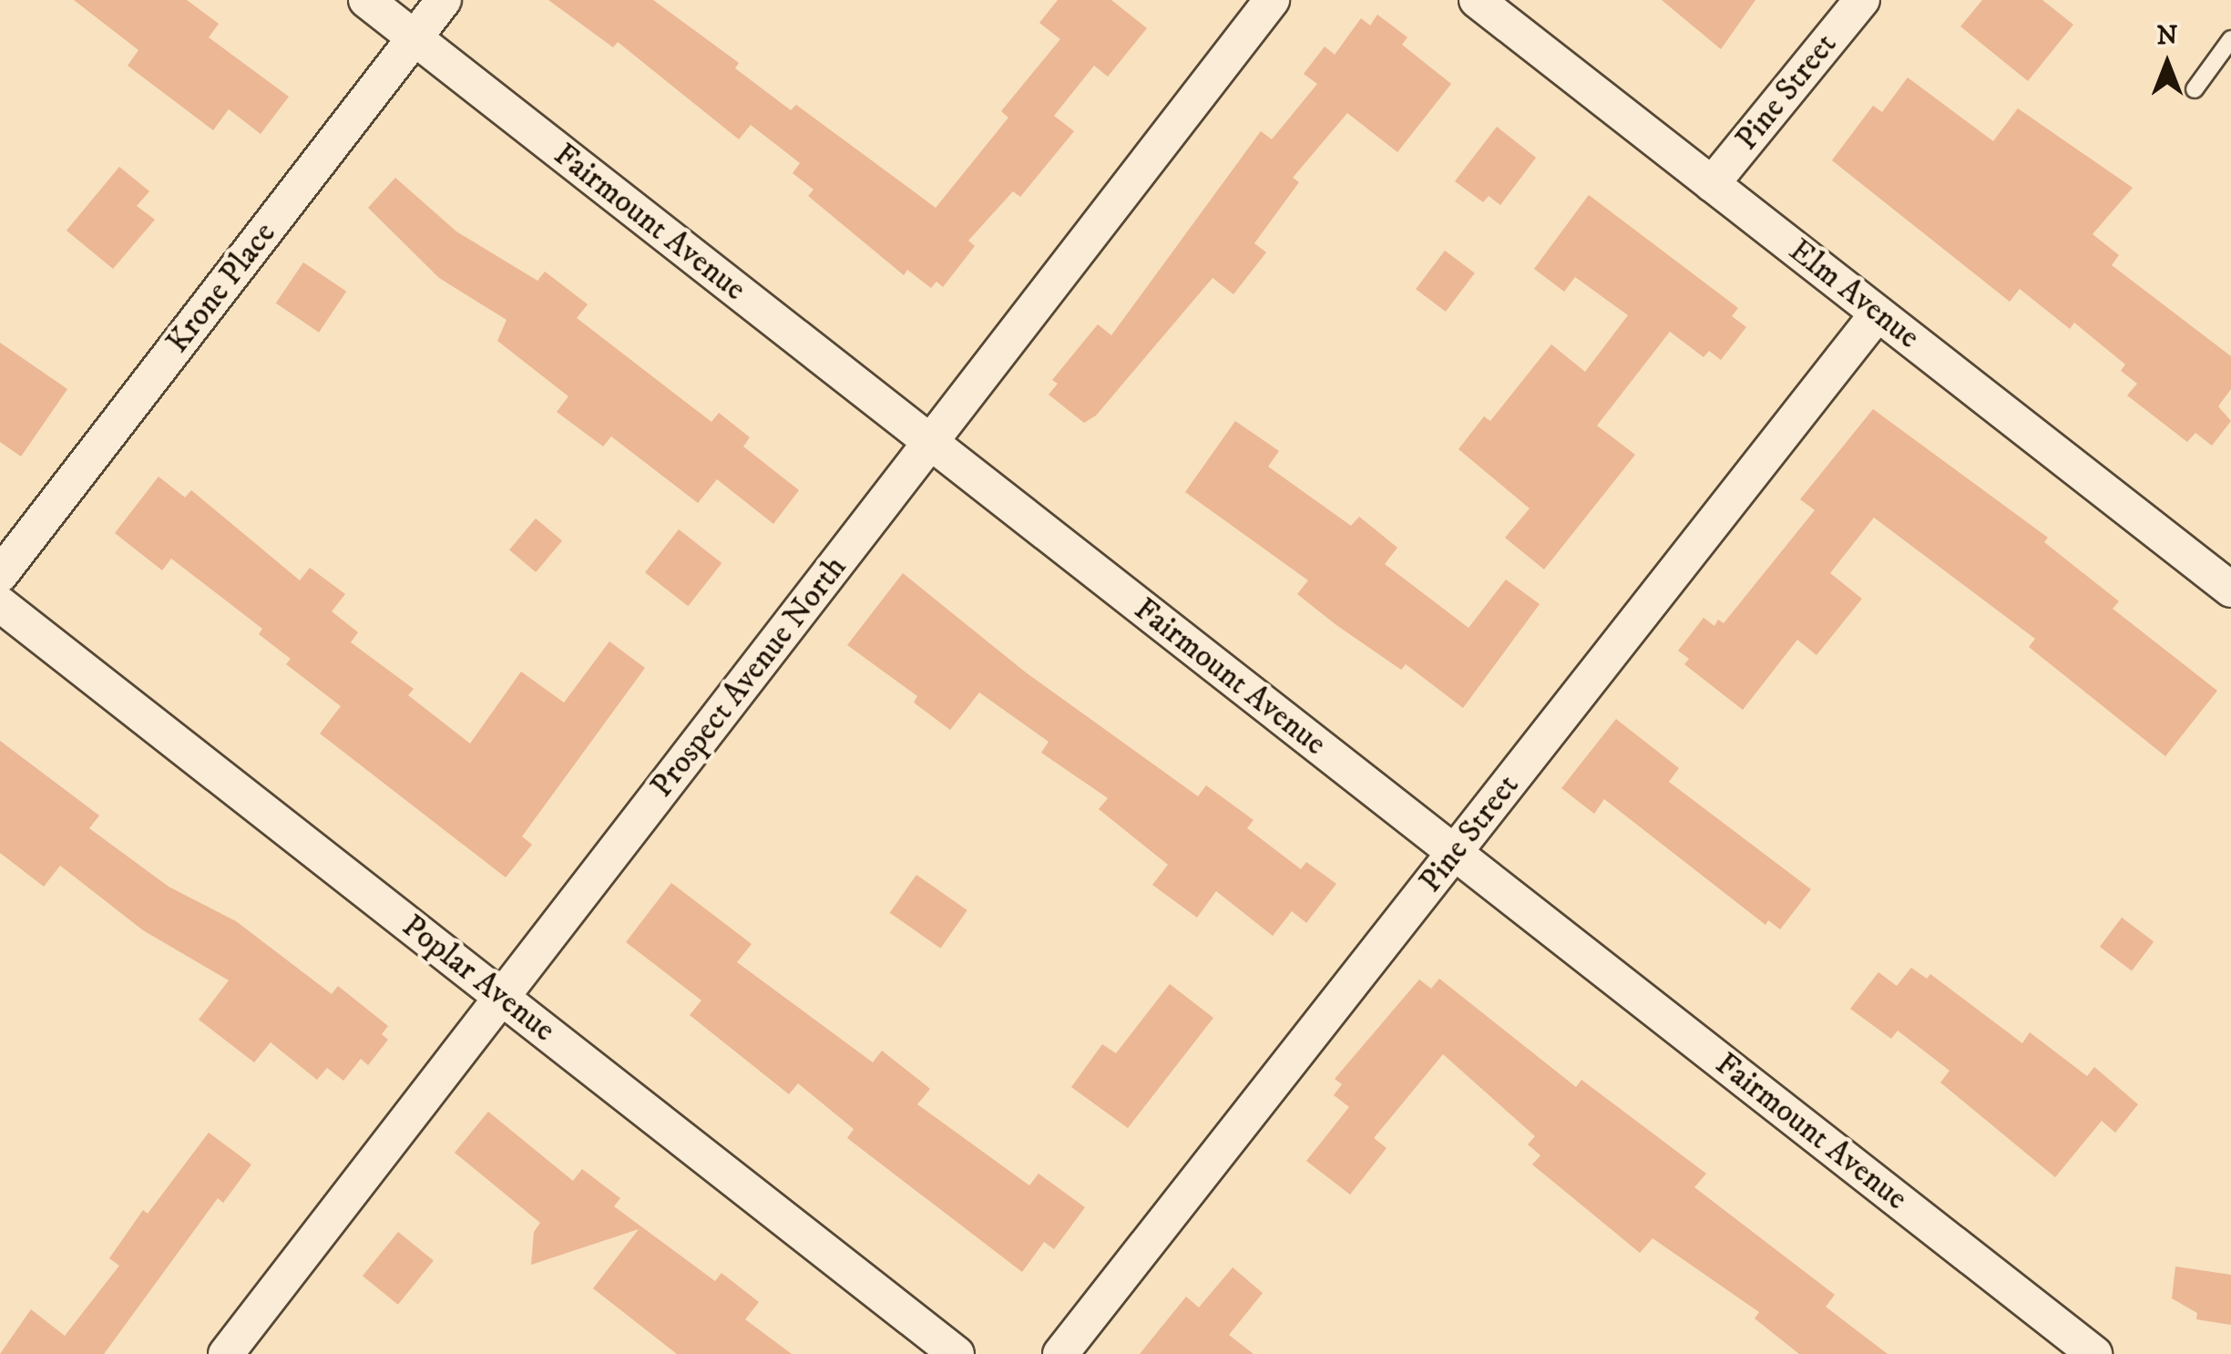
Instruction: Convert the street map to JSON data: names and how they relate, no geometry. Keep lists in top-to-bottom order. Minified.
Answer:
{"streets":{"street":["Pine Street","Fairmount Avenue","Krone Place","Elm Avenue","Prospect Avenue North","Poplar Avenue"]},"crossings":[["Pine Street","Fairmount Avenue"],["Pine Street","Elm Avenue"],["Fairmount Avenue","Krone Place"],["Fairmount Avenue","Prospect Avenue North"],["Prospect Avenue North","Poplar Avenue"]],"north":"top"}
